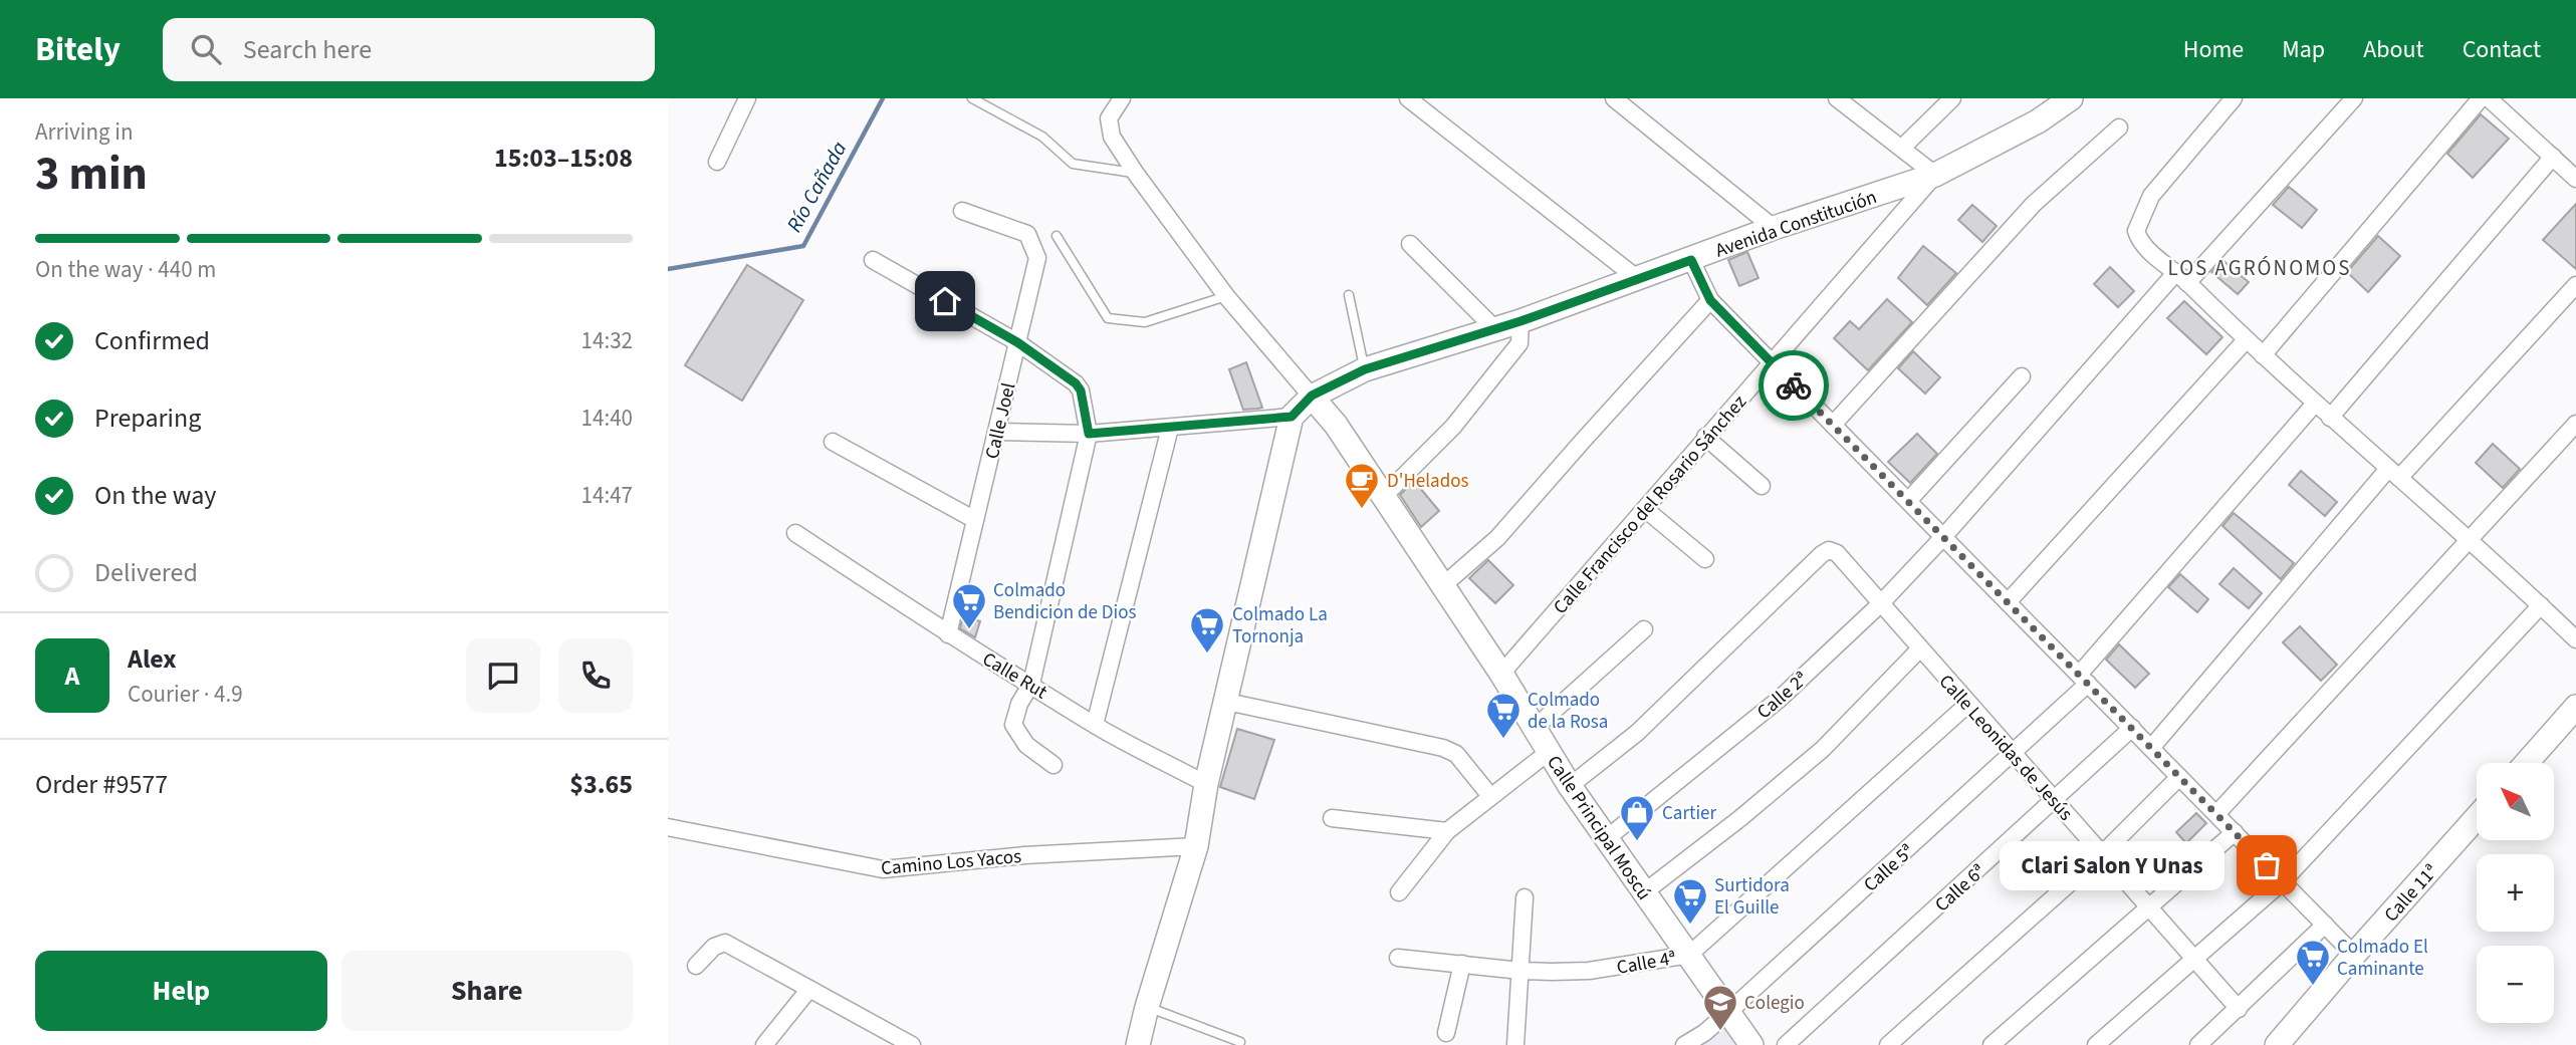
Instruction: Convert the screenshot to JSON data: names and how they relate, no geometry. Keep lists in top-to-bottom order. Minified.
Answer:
{"streets":{"street":["Avenida Constitución","Calle Joel","Calle Francisco del Rosario Sánchez","Calle Rut","Calle 2ª","Calle Leonidas de Jesús","Calle Principal Moscú","Camino Los Yacos","Calle 5ª","Calle 6ª","Calle 11ª","Calle 4ª"]},"crossings":[["Avenida Constitución","Calle Francisco del Rosario Sánchez"],["Avenida Constitución","Calle Principal Moscú"],["Calle Joel","Calle Rut"],["Calle Francisco del Rosario Sánchez","Calle Principal Moscú"],["Calle 2ª","Calle Leonidas de Jesús"],["Calle 2ª","Calle Principal Moscú"],["Calle Leonidas de Jesús","Calle Principal Moscú"],["Calle Leonidas de Jesús","Calle 5ª"],["Calle Leonidas de Jesús","Calle 6ª"],["Calle Leonidas de Jesús","Calle 4ª"],["Calle Principal Moscú","Calle 5ª"],["Calle Principal Moscú","Calle 4ª"]],"districts":["LOS AGRÓNOMOS"],"water":["Río Cañada"],"places":{"cafe":["D'Helados"],"supermarket":["Colmado Bendicion de Dios","Colmado La Tornonja","Colmado de la Rosa","Surtidora El Guille","Colmado El Caminante"],"shop":["Cartier"],"other":["Clari Salon Y Unas"],"school or university":["Colegio"]},"north":"top left","page":{"header":"Bitely","search":"Search here","nav":["Home","Map","About","Contact"],"heading":["3 min","Arriving in","15:03–15:08"],"panel":["Alex","Courier · 4.9","Order #9577","$3.65"],"bar":"On the way · 440 m","list":[["Confirmed","14:32"],["Preparing","14:40"],["On the way","14:47"],"Delivered"],"round":"A","map_buttons":["+","−"],"bubble":"Clari Salon Y Unas","buttons":["Help","Share"]}}
